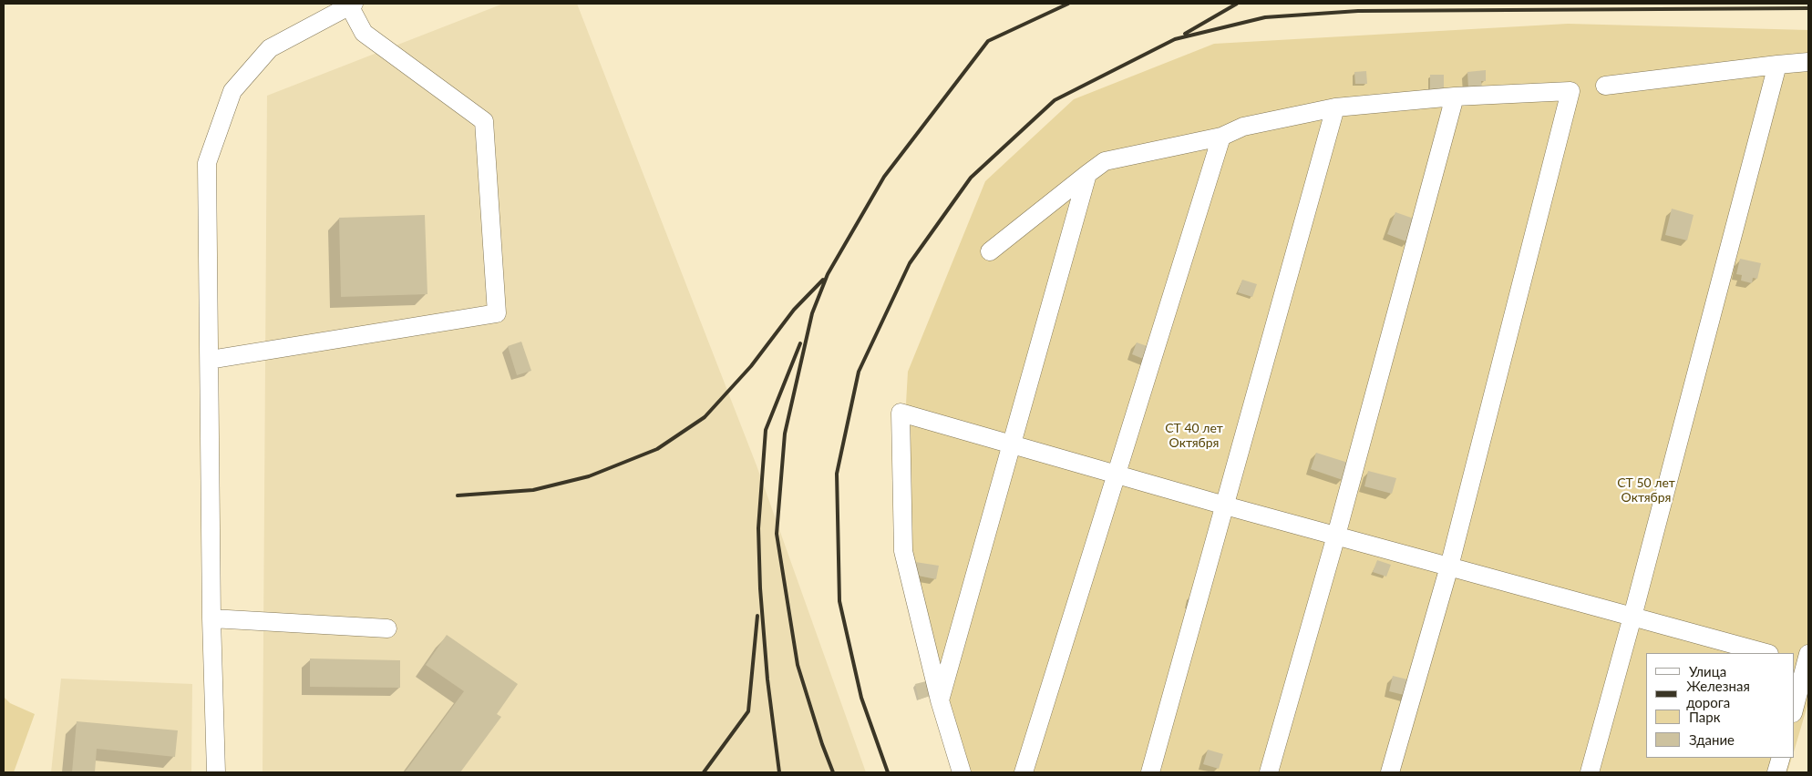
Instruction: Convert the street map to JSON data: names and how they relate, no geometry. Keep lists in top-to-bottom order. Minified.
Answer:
{"parks":["СТ 40 лет Октября","СТ 50 лет Октября"],"legend":["Улица","Железная дорога","Парк","Здание"]}
